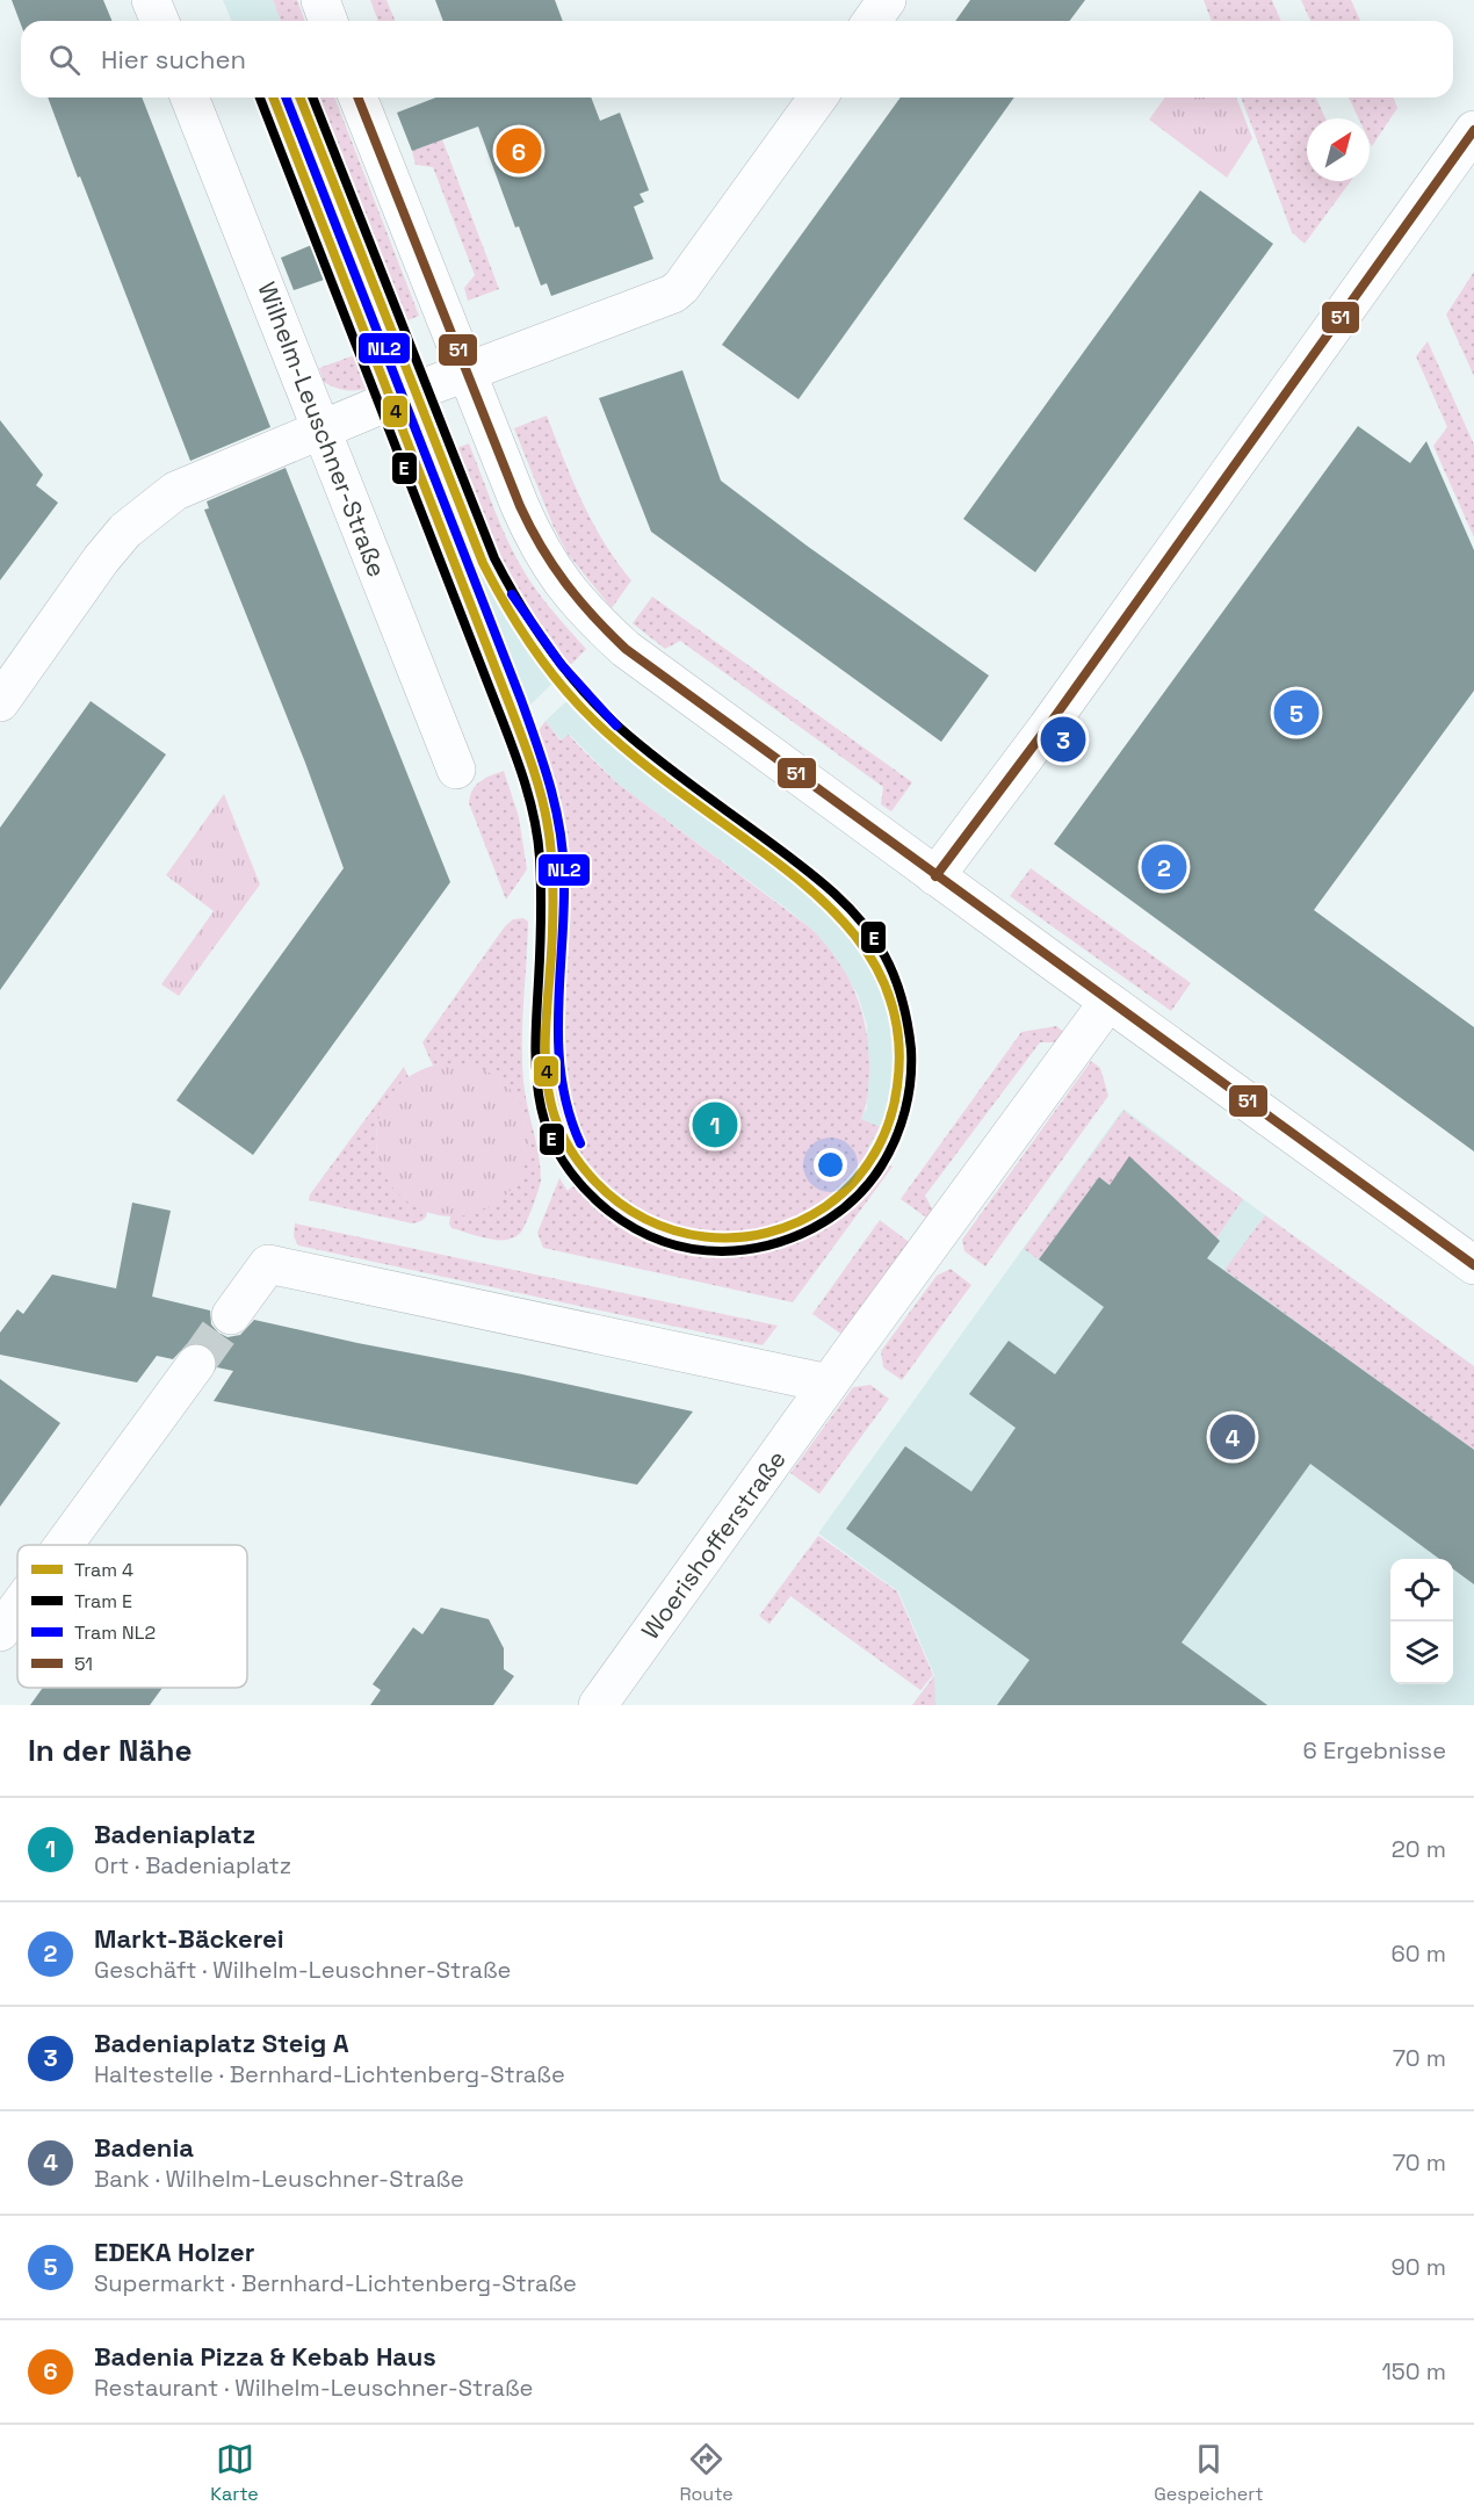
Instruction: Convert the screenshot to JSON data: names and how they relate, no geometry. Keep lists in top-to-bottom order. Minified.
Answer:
{"streets":{"street":["Wilhelm-Leuschner-Straße","Woerishofferstraße"]},"lines":["tram line 4","tram line E","tram line NL2","transit line 51"],"legend":["Tram 4","Tram E","Tram NL2","51"],"north":"top right","page":{"search":"Hier suchen","pins":["6","5","3","2","1","4"],"heading":["In der Nähe","6 Ergebnisse"],"list":[{"mark":"1","name":"Badeniaplatz","note":"Ort · Badeniaplatz","value":"20 m"},{"mark":"2","name":"Markt-Bäckerei","note":"Geschäft · Wilhelm-Leuschner-Straße","value":"60 m"},{"mark":"3","name":"Badeniaplatz Steig A","note":"Haltestelle · Bernhard-Lichtenberg-Straße","value":"70 m"},{"mark":"4","name":"Badenia","note":"Bank · Wilhelm-Leuschner-Straße","value":"70 m"},{"mark":"5","name":"EDEKA Holzer","note":"Supermarkt · Bernhard-Lichtenberg-Straße","value":"90 m"},{"mark":"6","name":"Badenia Pizza & Kebab Haus","note":"Restaurant · Wilhelm-Leuschner-Straße","value":"150 m"}],"nav":["Karte","Route","Gespeichert"]}}
